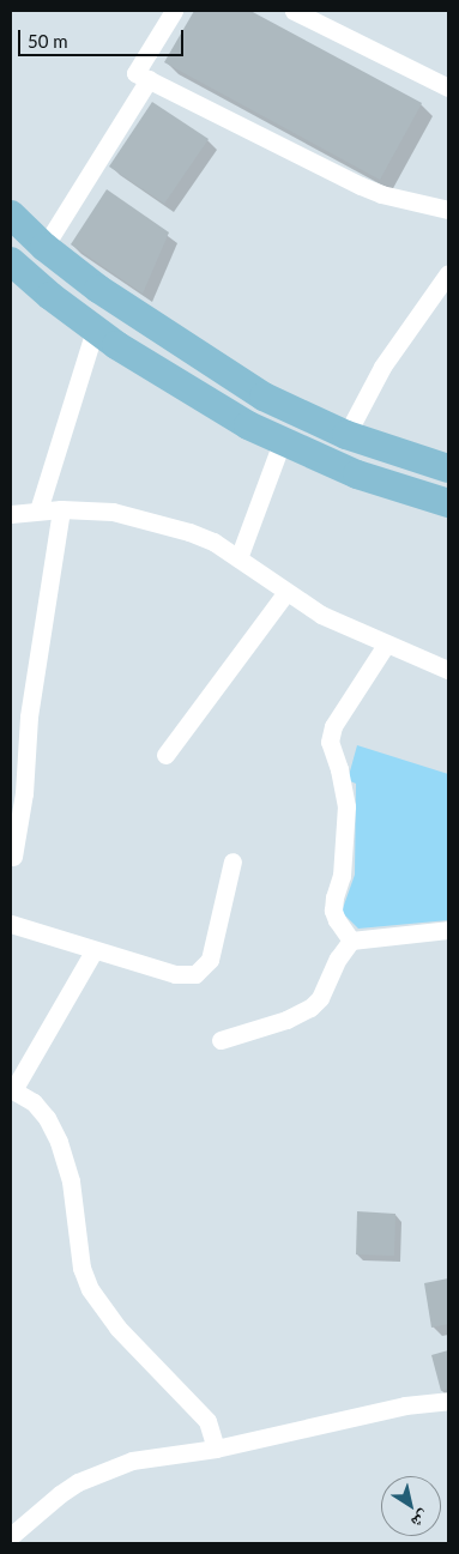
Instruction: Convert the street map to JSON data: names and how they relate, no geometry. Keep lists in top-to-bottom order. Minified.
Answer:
{"scale_bar":"50 m","north":"bottom right"}
